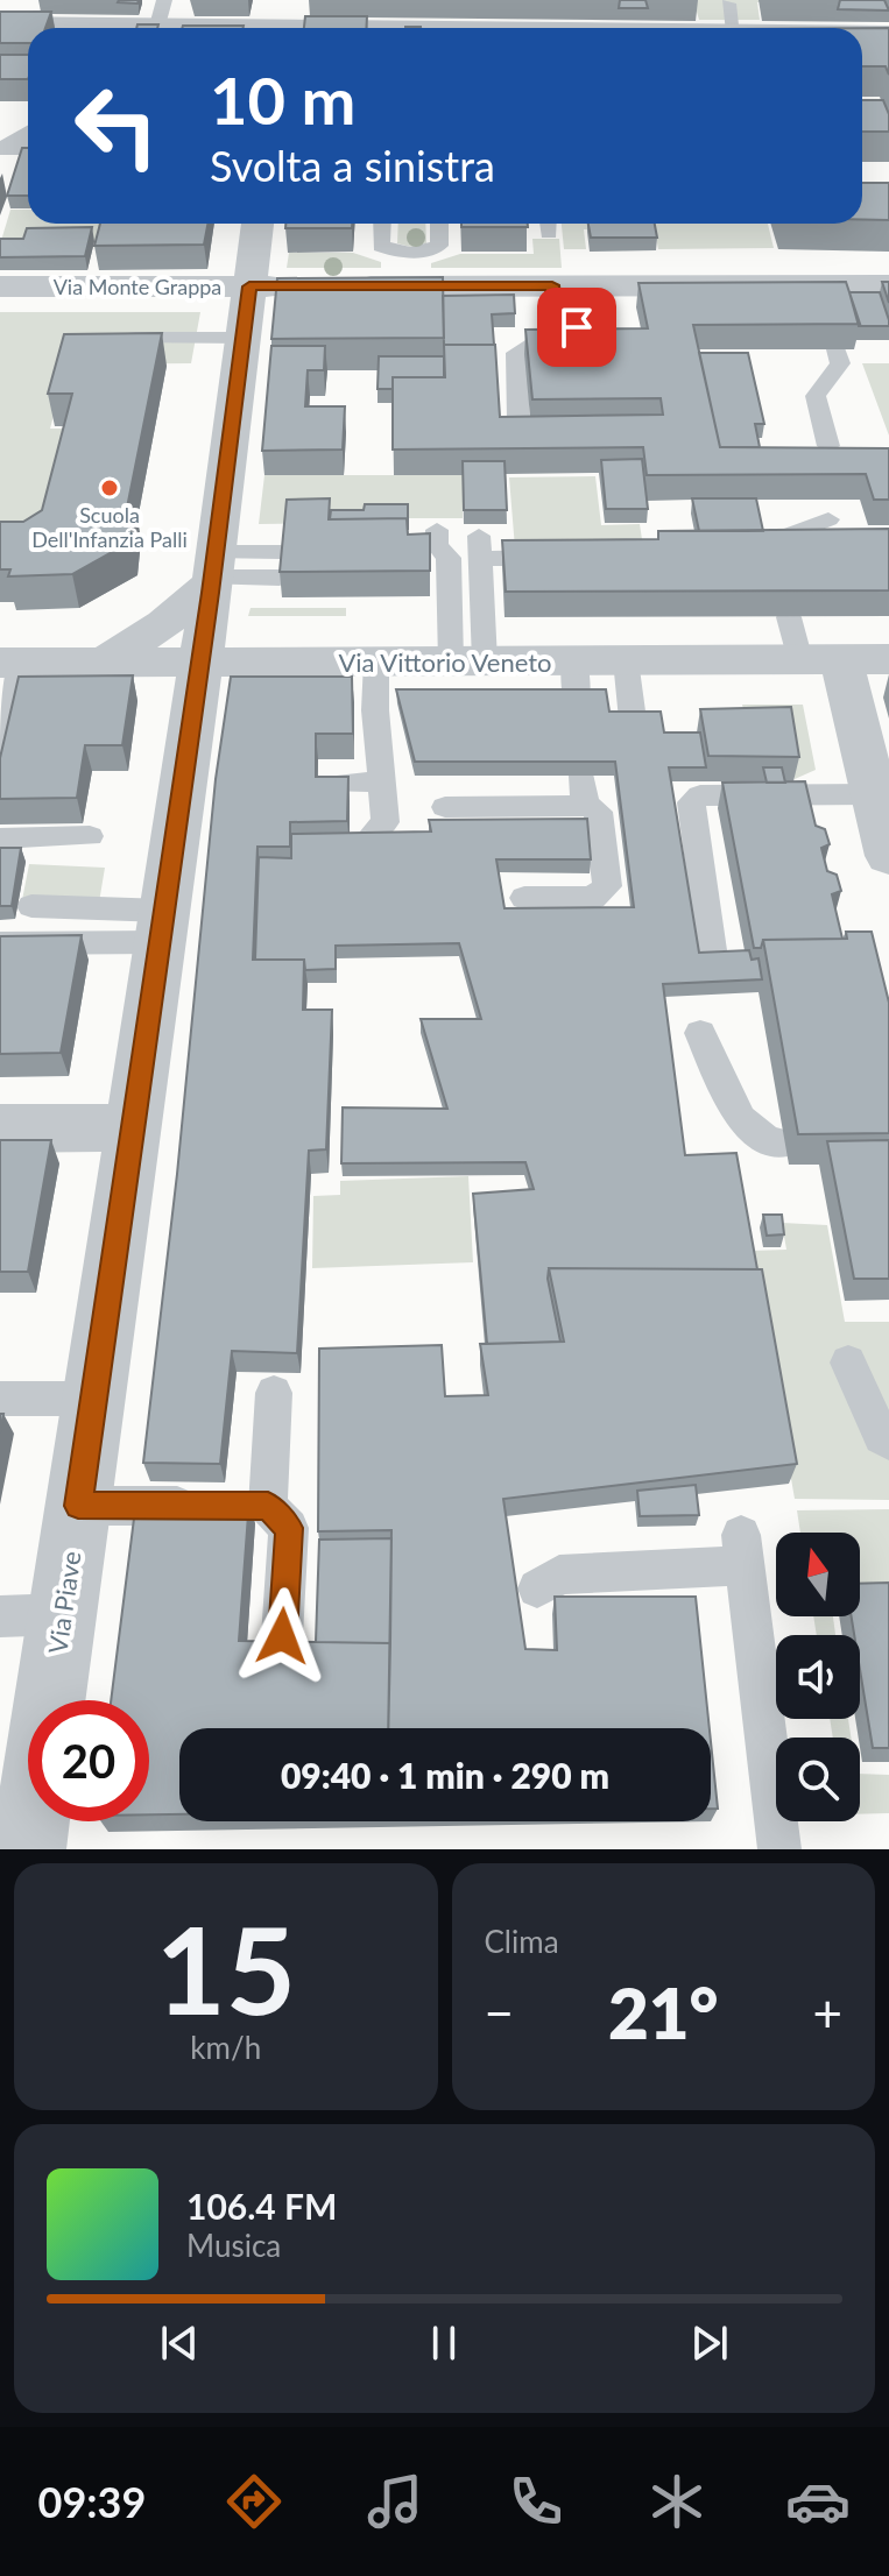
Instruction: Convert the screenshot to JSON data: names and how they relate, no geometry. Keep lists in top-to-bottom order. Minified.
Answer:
{"streets":{"street":["Via Monte Grappa","Via Vittorio Veneto","Via Piave"]},"crossings":[["Via Monte Grappa","Via Piave"],["Via Vittorio Veneto","Via Piave"]],"places":["Scuola Dell'Infanzia Palli"],"north":"top","page":{"turn":["10 m","Svolta a sinistra"],"limit":"20","trip":"09:40 · 1 min · 290 m","tile":[["15","km/h"],"Clima"],"heat":["−","21°","+"],"song":["106.4 FM","Musica"],"tabs":"09:39"}}
